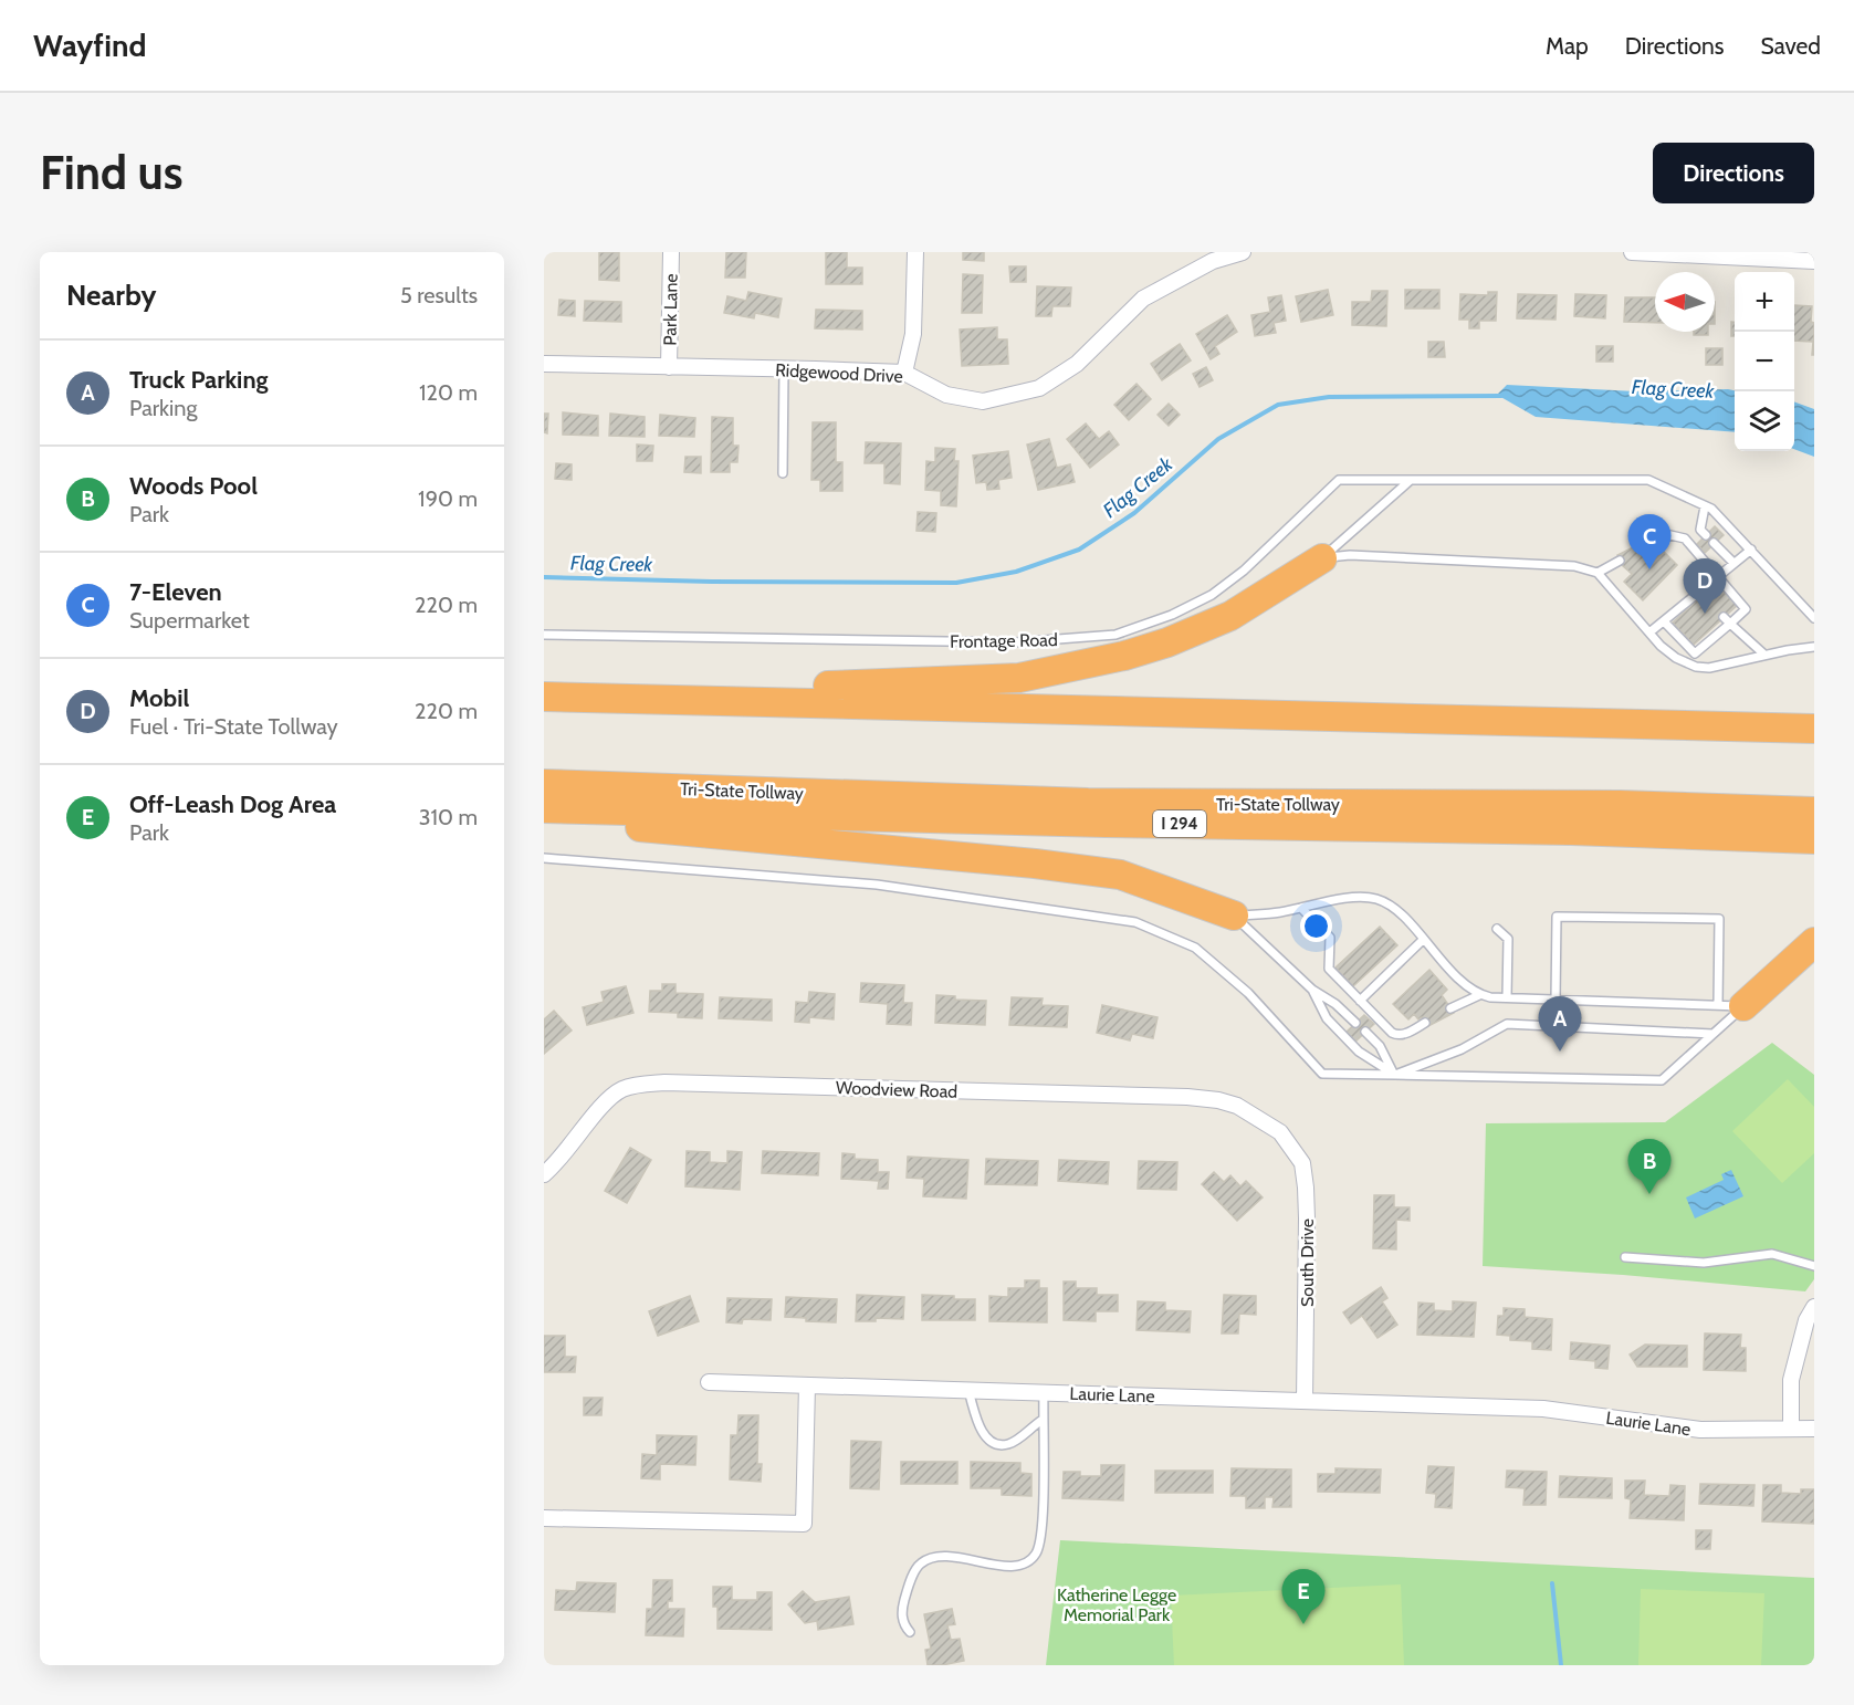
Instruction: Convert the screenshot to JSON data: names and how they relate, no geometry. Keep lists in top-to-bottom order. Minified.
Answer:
{"streets":{"highway":["Tri-State Tollway","I 294"],"street":["Park Lane","Ridgewood Drive","Woodview Road","South Drive","Laurie Lane"],"lane":["Frontage Road"]},"crossings":[["Park Lane","Ridgewood Drive"],["Woodview Road","South Drive"],["South Drive","Laurie Lane"]],"water":["Flag Creek"],"parks":["Katherine Legge Memorial Park"],"north":"left","page":{"header":"Wayfind","nav":["Map","Directions","Saved"],"buttons":"Directions","title":"Find us","heading":["Nearby","5 results"],"map_buttons":["+","−"],"list":[{"mark":"A","name":"Truck Parking","note":"Parking","value":"120 m"},{"mark":"B","name":"Woods Pool","note":"Park","value":"190 m"},{"mark":"C","name":"7-Eleven","note":"Supermarket","value":"220 m"},{"mark":"D","name":"Mobil","note":"Fuel · Tri-State Tollway","value":"220 m"},{"mark":"E","name":"Off-Leash Dog Area","note":"Park","value":"310 m"}],"pins":["C","D","A","B","E"]}}
